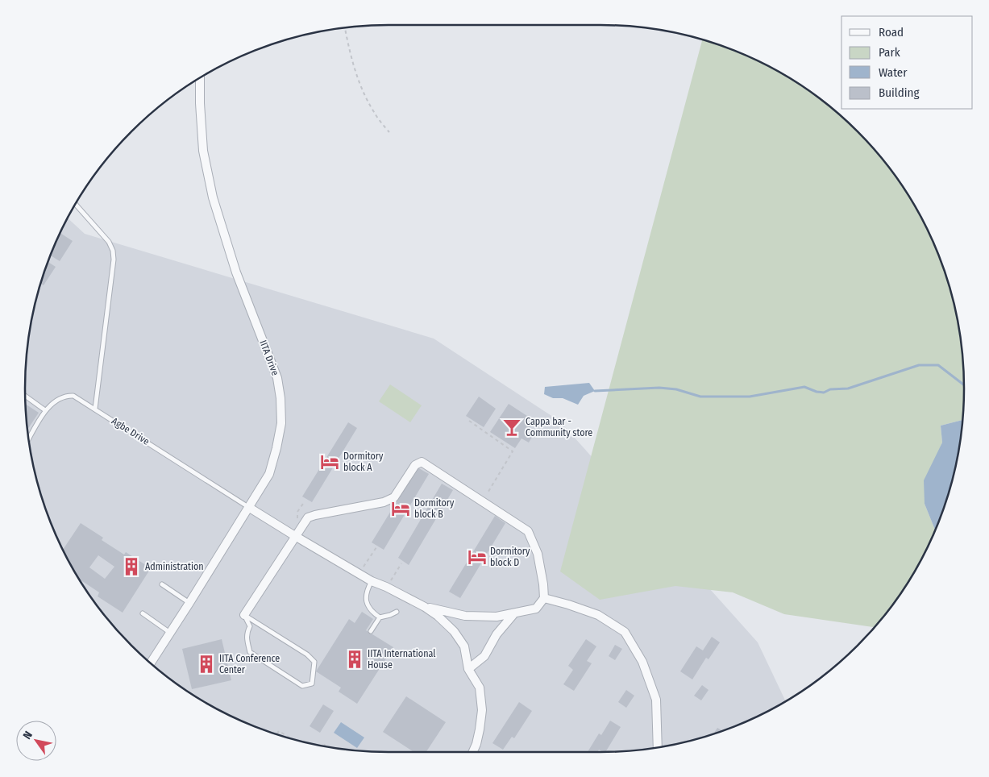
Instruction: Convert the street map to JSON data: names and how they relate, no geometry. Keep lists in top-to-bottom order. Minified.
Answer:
{"streets":{"street":["IITA Drive"],"lane":["Agbe Drive"]},"crossings":[["IITA Drive","Agbe Drive"]],"places":{"bar":["Cappa bar - Community store"],"hotel":["Dormitory block A","Dormitory block B","Dormitory block D"],"building":["Administration","IITA International House","IITA Conference Center"]},"legend":["Road","Park","Water","Building"],"north":"top left"}
